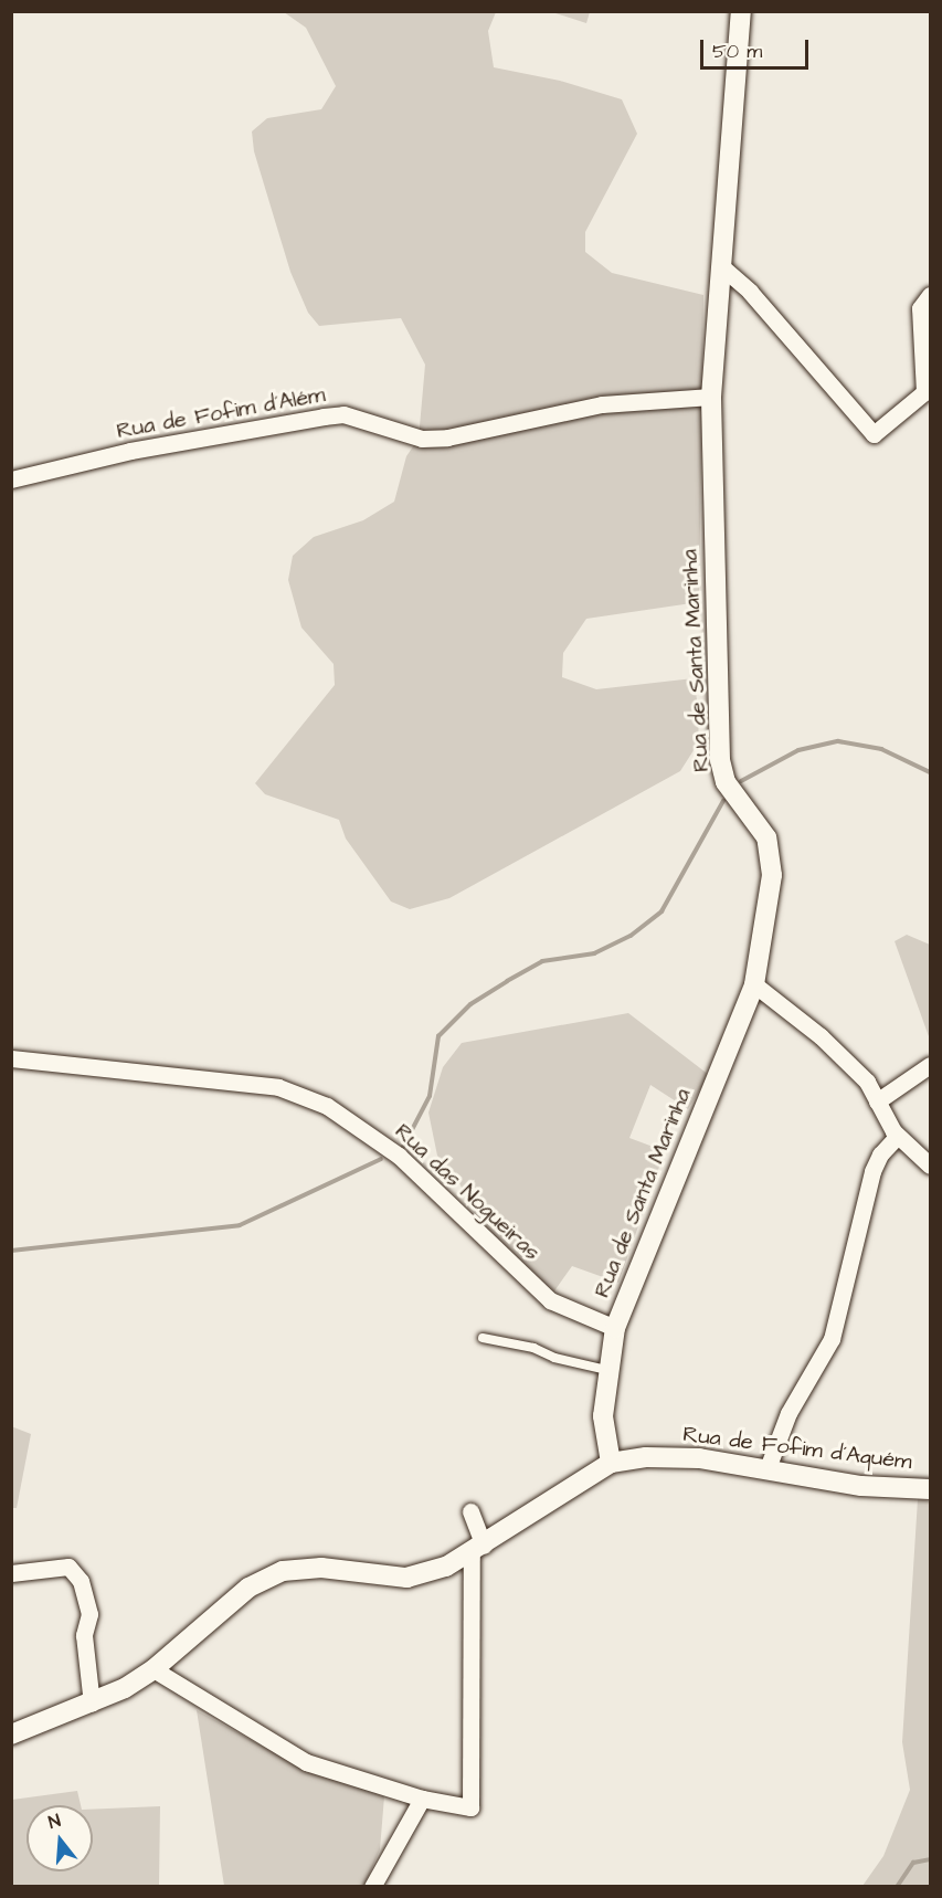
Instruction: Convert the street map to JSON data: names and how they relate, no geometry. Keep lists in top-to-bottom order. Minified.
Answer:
{"streets":{"street":["Rua de Fofim d´Além","Rua de Santa Marinha","Rua das Nogueiras","Rua de Fofim d´Aquém"]},"crossings":[["Rua de Fofim d´Além","Rua de Santa Marinha"],["Rua de Santa Marinha","Rua das Nogueiras"],["Rua de Santa Marinha","Rua de Fofim d´Aquém"]],"scale_bar":"50 m","north":"top"}
